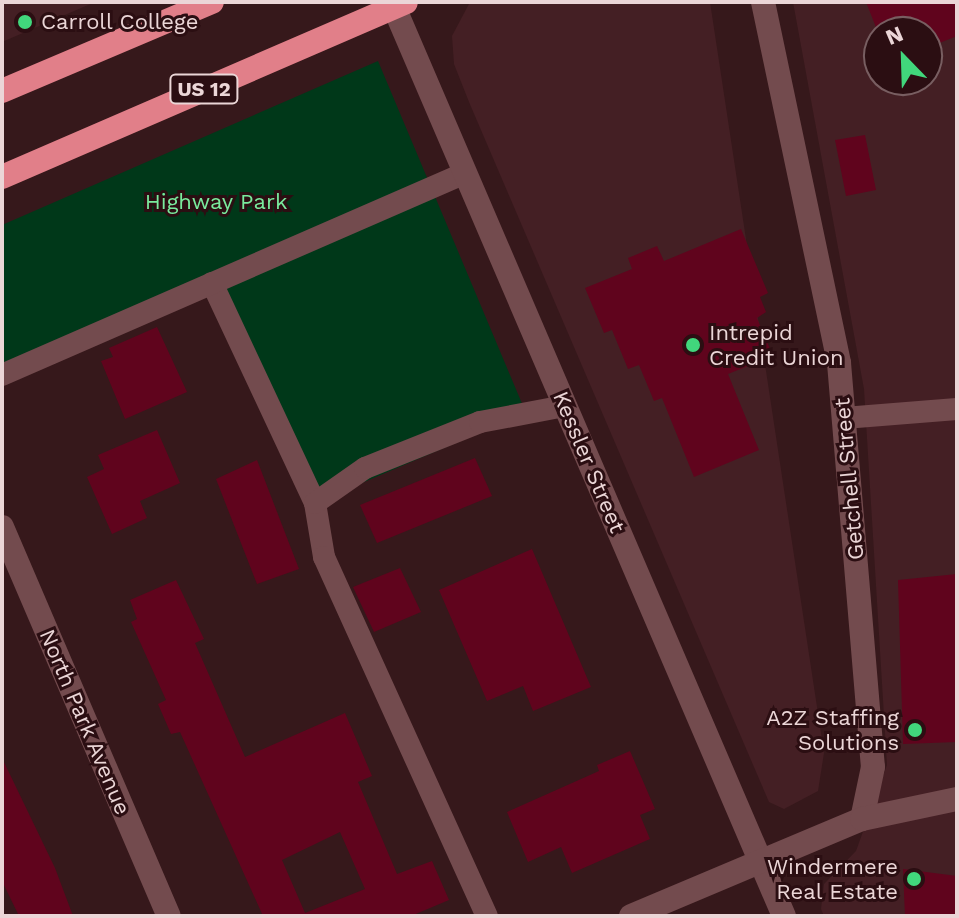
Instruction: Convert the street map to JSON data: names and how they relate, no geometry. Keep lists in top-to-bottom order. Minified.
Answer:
{"streets":{"highway":["US 12"],"street":["Kessler Street","Getchell Street","North Park Avenue"]},"crossings":[["US 12","Kessler Street"]],"parks":["Highway Park"],"places":["Carroll College","Intrepid Credit Union","A2Z Staffing Solutions","Windermere Real Estate"],"north":"top left"}
